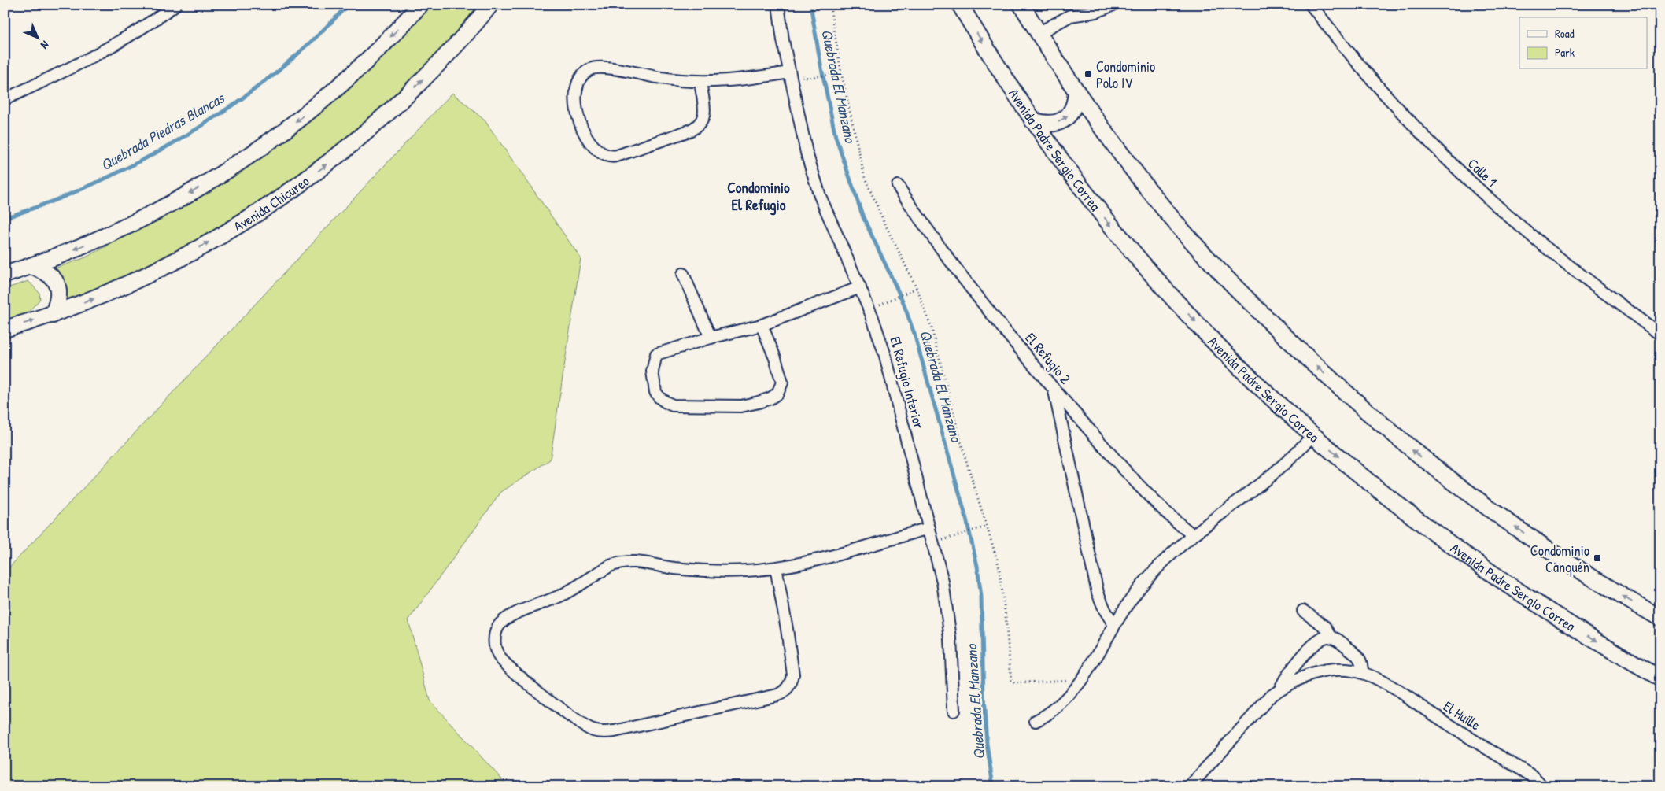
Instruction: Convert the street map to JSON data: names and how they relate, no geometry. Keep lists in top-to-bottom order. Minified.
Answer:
{"streets":{"street":["Avenida Padre Sergio Correa","Calle 1","Avenida Chicureo","El Refugio 2","El Refugio Interior","El Huille"]},"districts":["Condominio El Refugio"],"water":["Quebrada El Manzano","Quebrada Piedras Blancas"],"places":{"transit":["Condominio Polo IV","Condominio Canquén"]},"legend":["Road","Park"],"north":"bottom right"}
